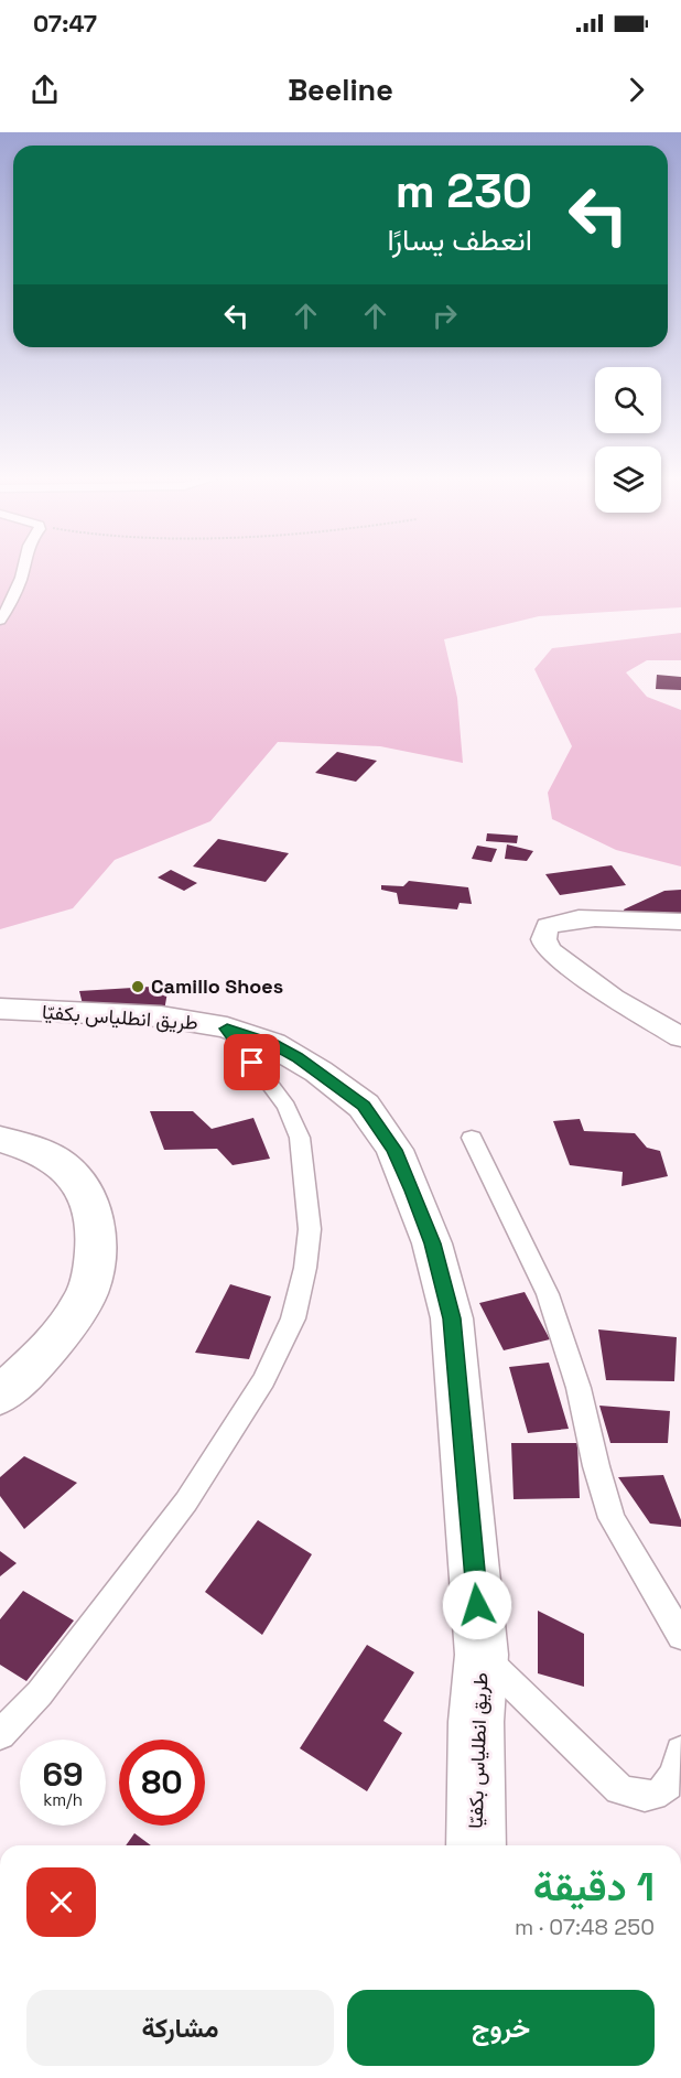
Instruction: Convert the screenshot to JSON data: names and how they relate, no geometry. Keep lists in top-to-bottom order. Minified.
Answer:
{"streets":{"highway":["طريق انطلياس بكفيّا"]},"places":["Camillo Shoes"],"page":{"status":"07:47","header":"Beeline","turn":["230 m","انعطف يسارًا"],"speed":"69 km/h","limit":"80","heading":["1 دقيقة","250 m · 07:48"],"buttons":["خروج","مشاركة"]}}
